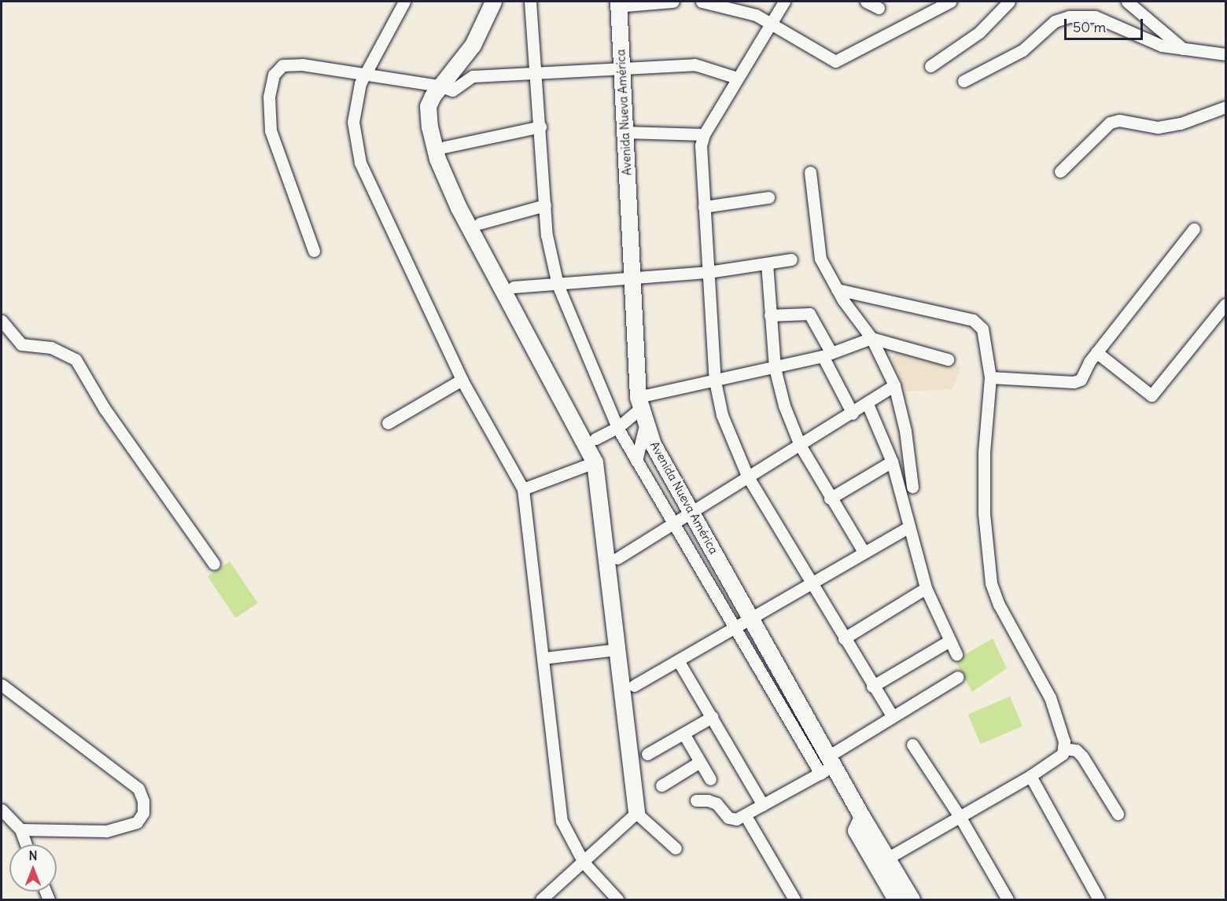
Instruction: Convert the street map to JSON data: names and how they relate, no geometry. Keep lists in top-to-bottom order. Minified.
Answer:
{"streets":{"street":["Avenida Nueva América"]},"scale_bar":"50 m","north":"top"}
